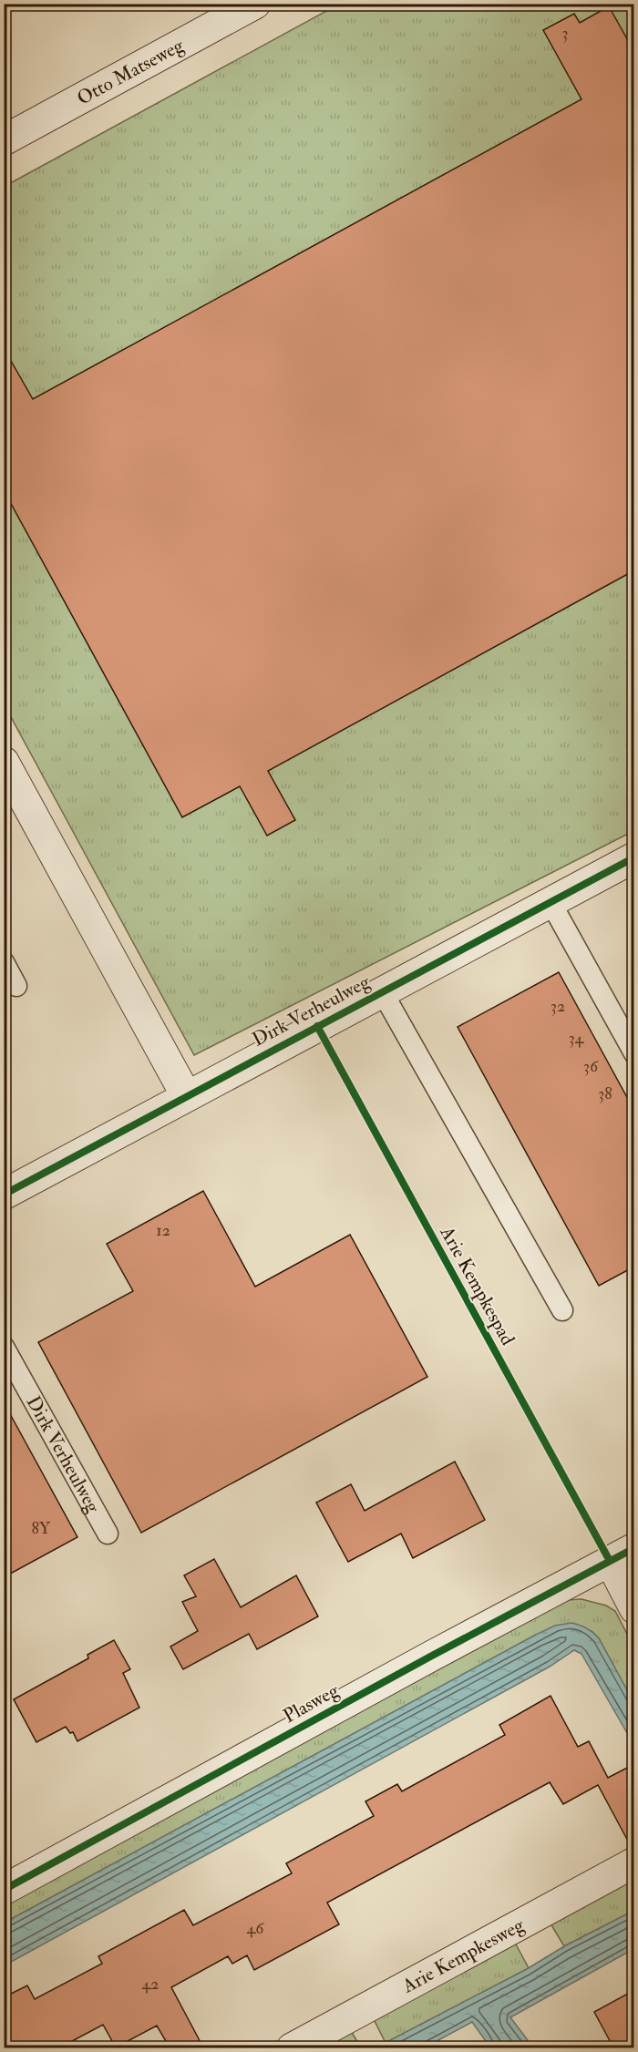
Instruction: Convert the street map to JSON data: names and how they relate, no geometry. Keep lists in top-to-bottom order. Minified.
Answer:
{"streets":{"street":["Otto Matseweg","Dirk Verheulweg","Plasweg","Arie Kempkesweg"],"cycle path":["Arie Kempkespad"]},"house_numbers":["3","32","34","36","38","12","8Y","46","42"]}
